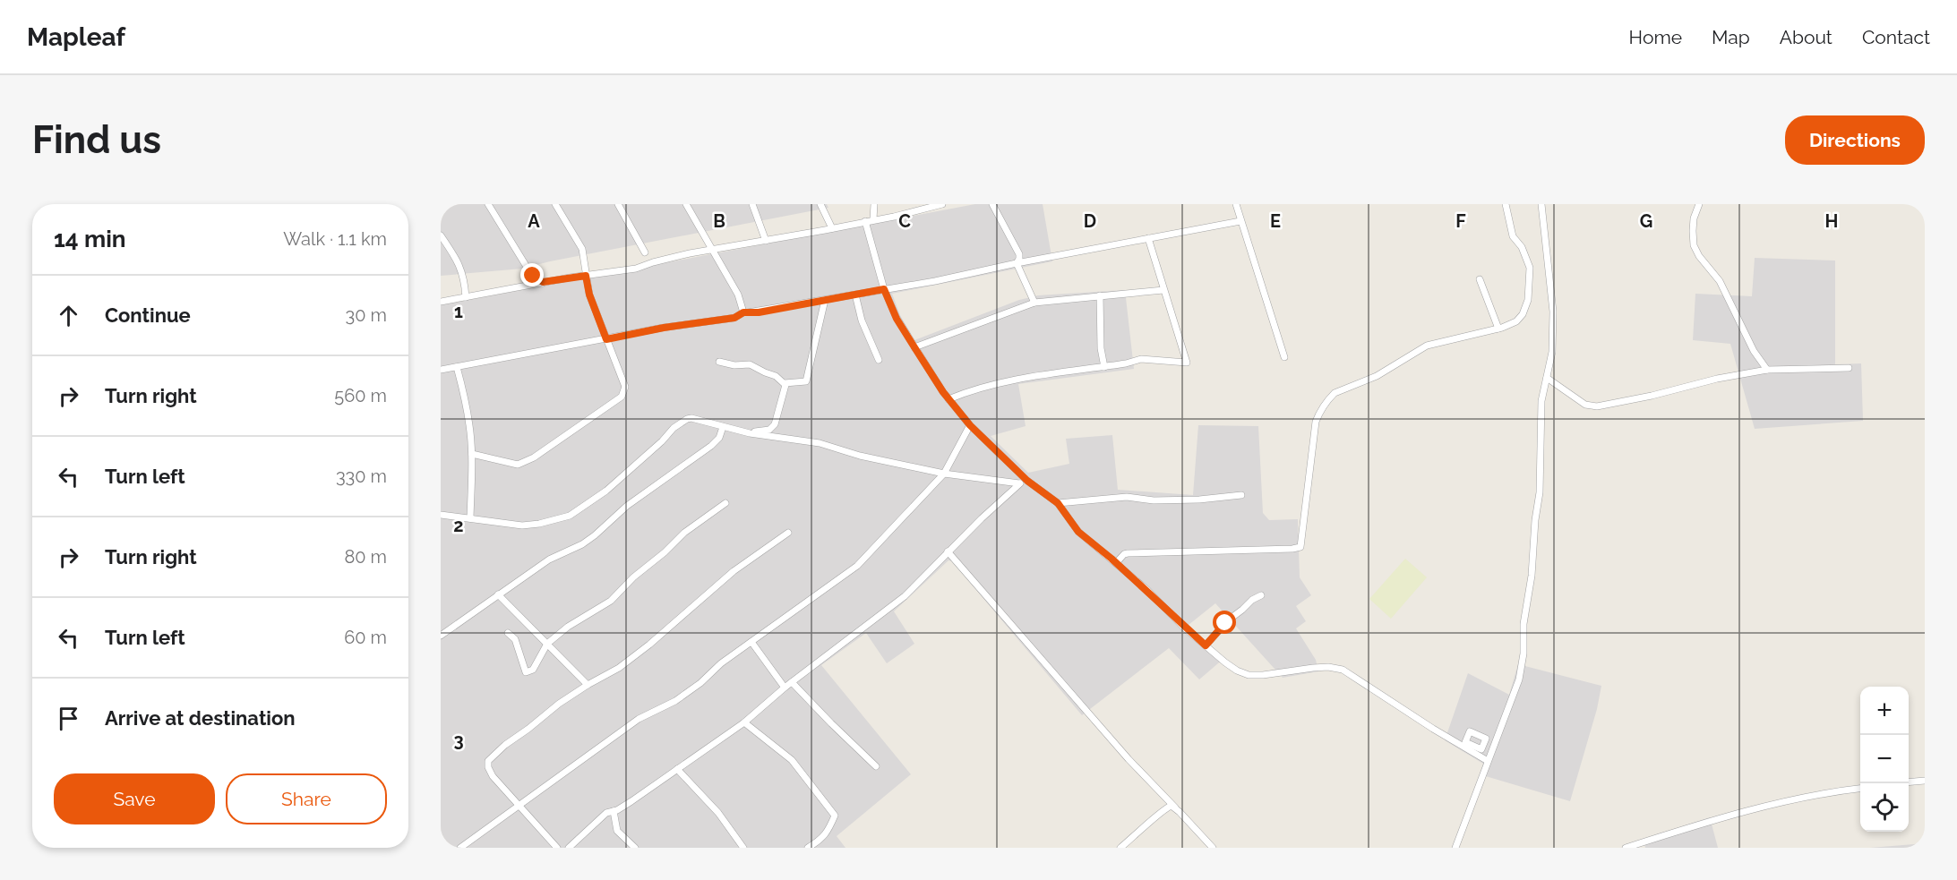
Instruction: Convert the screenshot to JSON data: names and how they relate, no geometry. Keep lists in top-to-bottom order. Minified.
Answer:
{"page":{"header":"Mapleaf","nav":["Home","Map","About","Contact"],"buttons":["Directions",["Save","Share"]],"title":"Find us","heading":["14 min","Walk · 1.1 km"],"list":[["Continue","30 m"],["Turn right","560 m"],["Turn left","330 m"],["Turn right","80 m"],["Turn left","60 m"],"Arrive at destination"],"map_buttons":["+","−"]},"grid":{"columns":["A","B","C","D","E","F","G","H"],"rows":["1","2","3"]}}
